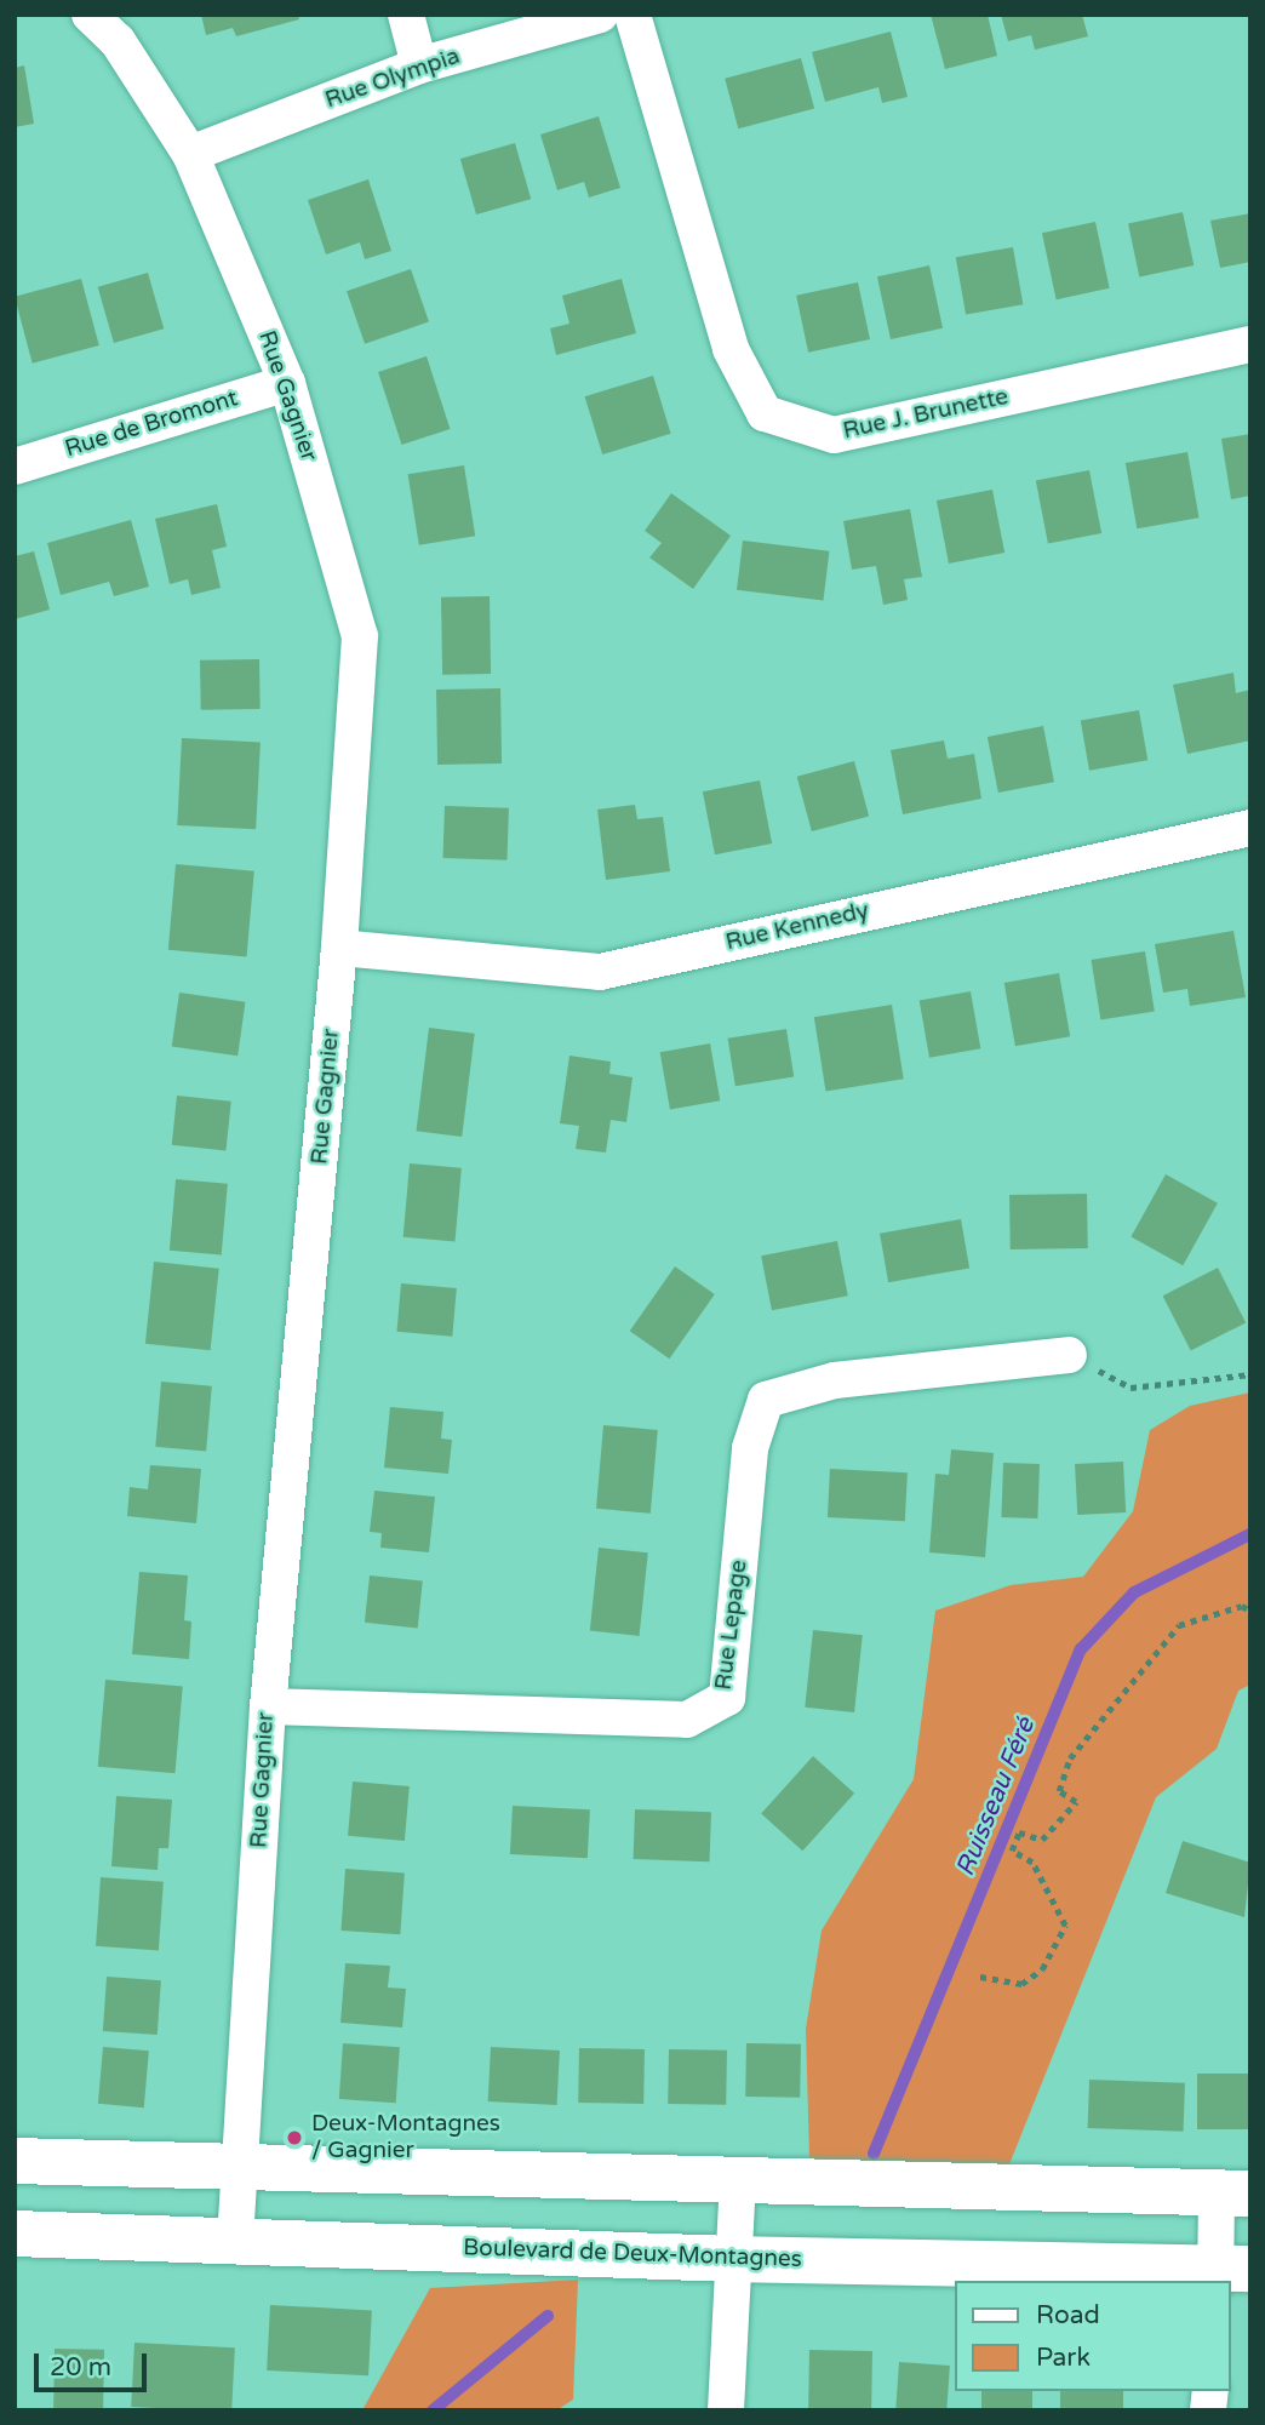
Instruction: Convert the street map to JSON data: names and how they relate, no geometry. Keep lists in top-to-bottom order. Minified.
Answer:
{"streets":{"street":["Rue Olympia","Rue Gagnier","Rue J. Brunette","Rue de Bromont","Rue Kennedy","Rue Lepage","Boulevard de Deux-Montagnes"]},"crossings":[["Rue Olympia","Rue Gagnier"],["Rue Gagnier","Rue de Bromont"],["Rue Gagnier","Rue Kennedy"],["Rue Gagnier","Rue Lepage"],["Rue Gagnier","Boulevard de Deux-Montagnes"]],"water":["Ruisseau Féré"],"places":["Deux-Montagnes / Gagnier"],"legend":["Road","Park"],"scale_bar":"20 m"}
